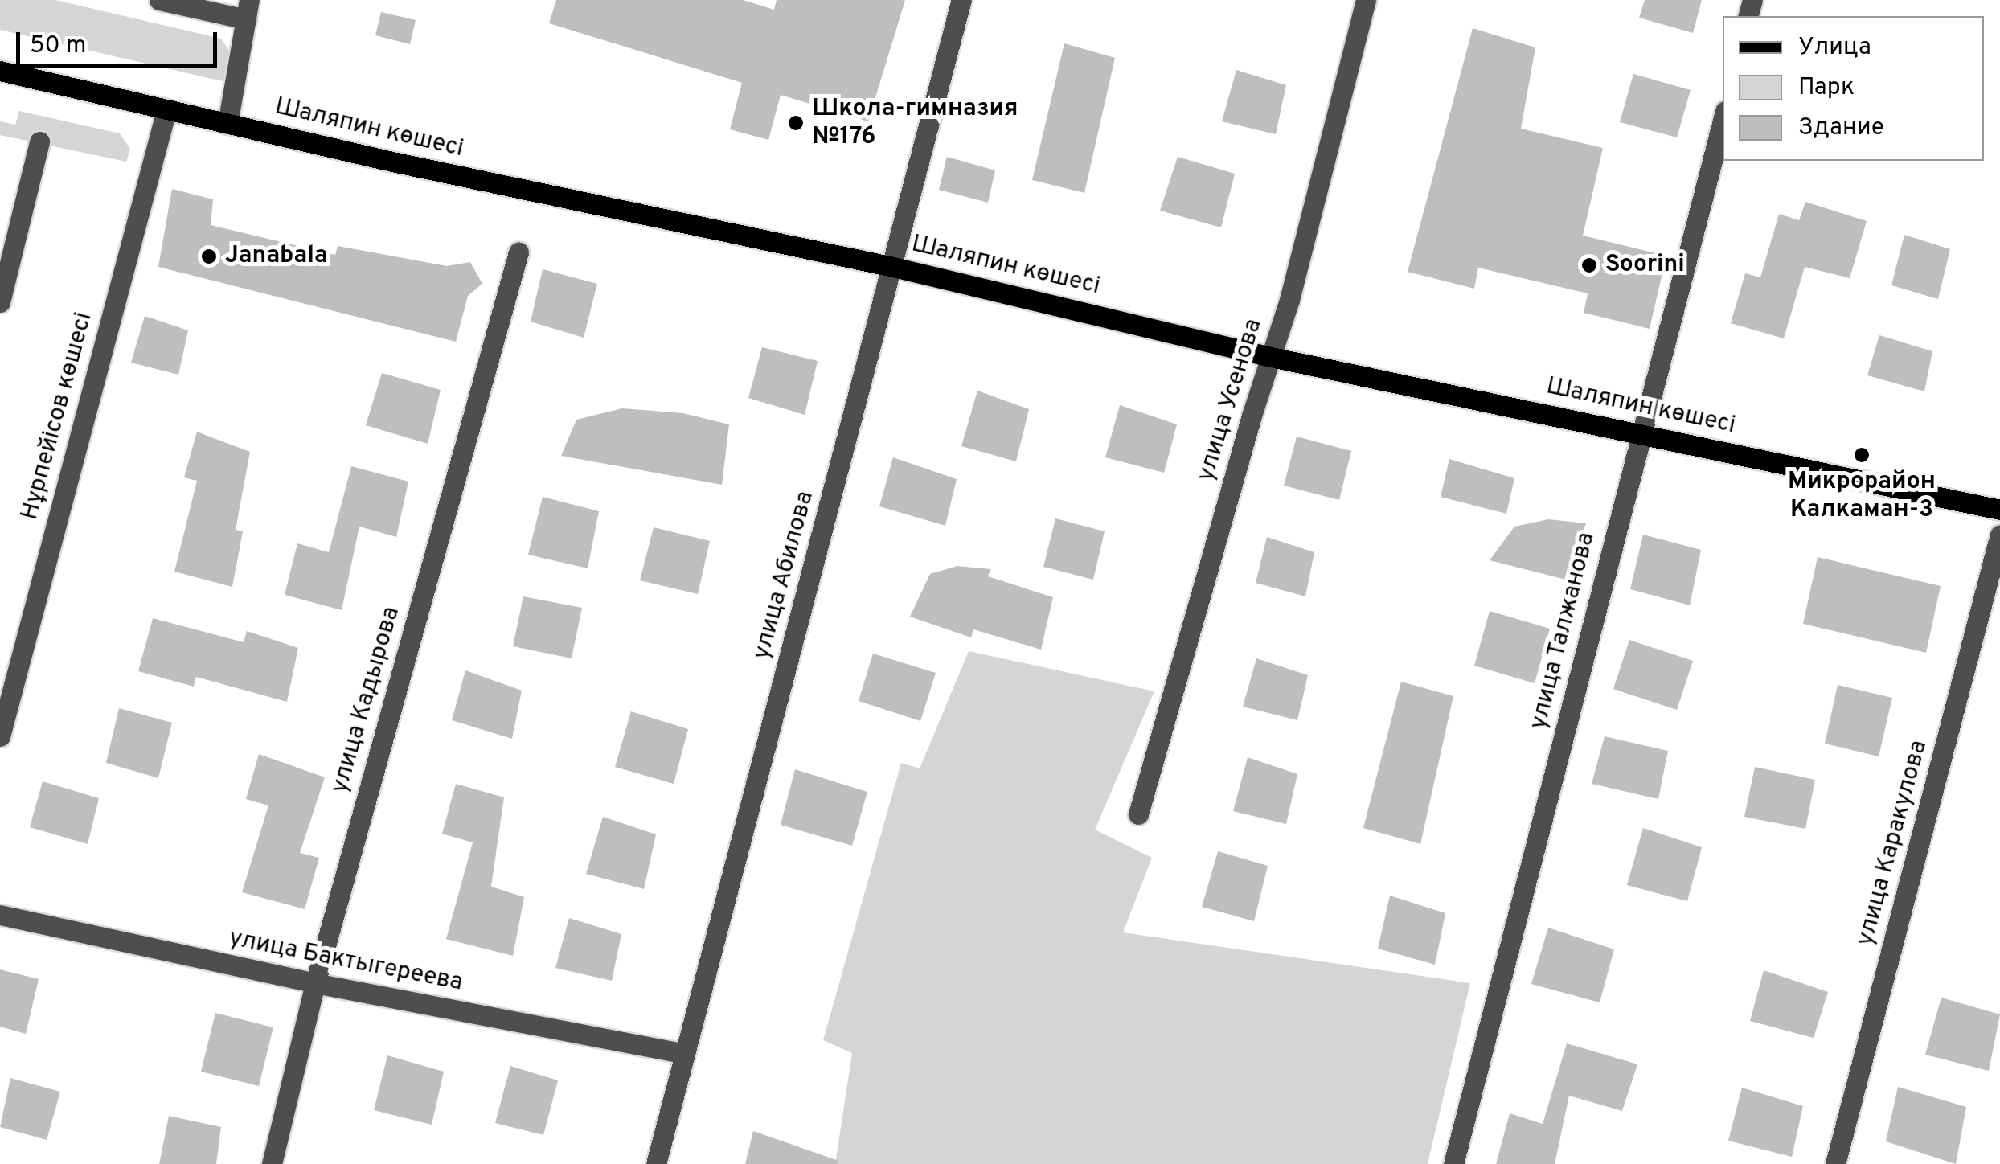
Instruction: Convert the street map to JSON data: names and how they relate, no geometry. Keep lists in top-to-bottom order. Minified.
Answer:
{"streets":{"main road":["Шаляпин көшесі"],"street":["улица Усенова","Нұрпейісов көшесі","улица Абилова","улица Талжанова","улица Кадырова","улица Каракулова","улица Бактыгереева"]},"crossings":[["Шаляпин көшесі","улица Усенова"],["Шаляпин көшесі","Нұрпейісов көшесі"],["Шаляпин көшесі","улица Абилова"],["Шаляпин көшесі","улица Талжанова"],["улица Абилова","улица Бактыгереева"],["улица Кадырова","улица Бактыгереева"]],"places":["Школа-гимназия №176","Janabala","Soorini","Микрорайон Калкаман-3"],"legend":["Улица","Парк","Здание"],"scale_bar":"50 m"}
